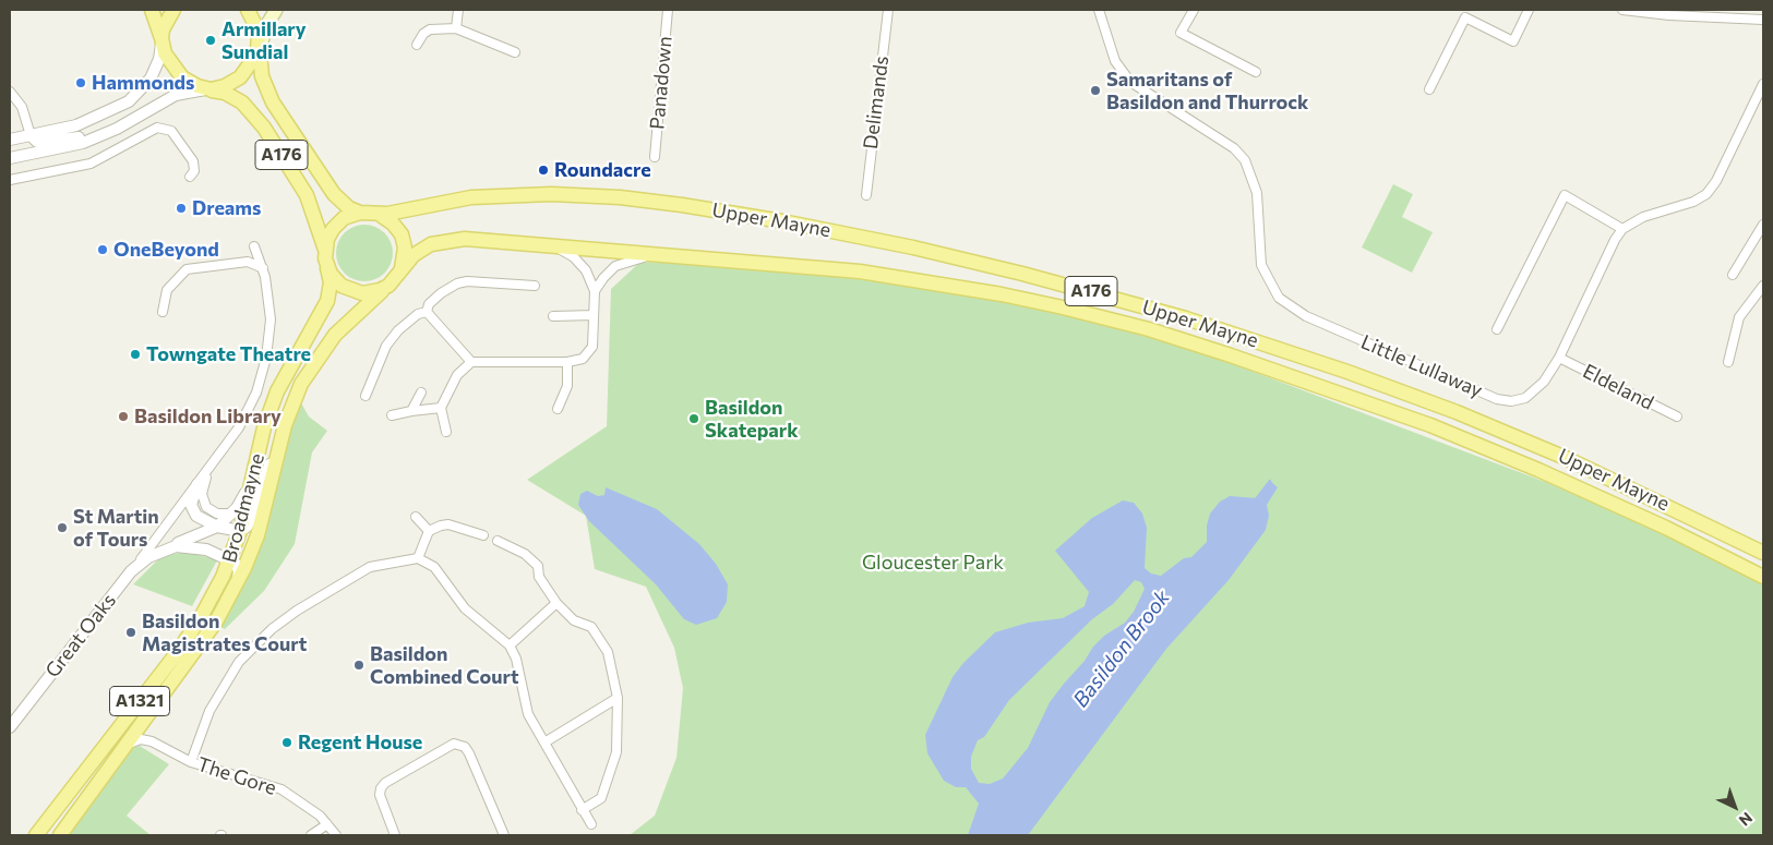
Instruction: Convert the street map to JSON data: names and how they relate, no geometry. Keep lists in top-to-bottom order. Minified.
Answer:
{"streets":{"main road":["A176","Upper Mayne","Broadmayne","A1321"],"street":["Panadown","Delimands","Little Lullaway","Eldeland","Great Oaks","The Gore"]},"crossings":[["A176","Upper Mayne"],["A176","Broadmayne"],["Upper Mayne","Broadmayne"],["Little Lullaway","Eldeland"],["Broadmayne","Great Oaks"]],"water":["Basildon Brook"],"parks":["Gloucester Park"],"places":["Armillary Sundial","Hammonds","Samaritans of Basildon and Thurrock","Roundacre","Dreams","OneBeyond","Towngate Theatre","Basildon Library","Basildon Skatepark","St Martin of Tours","Basildon Magistrates Court","Basildon Combined Court","Regent House"],"north":"bottom right"}
